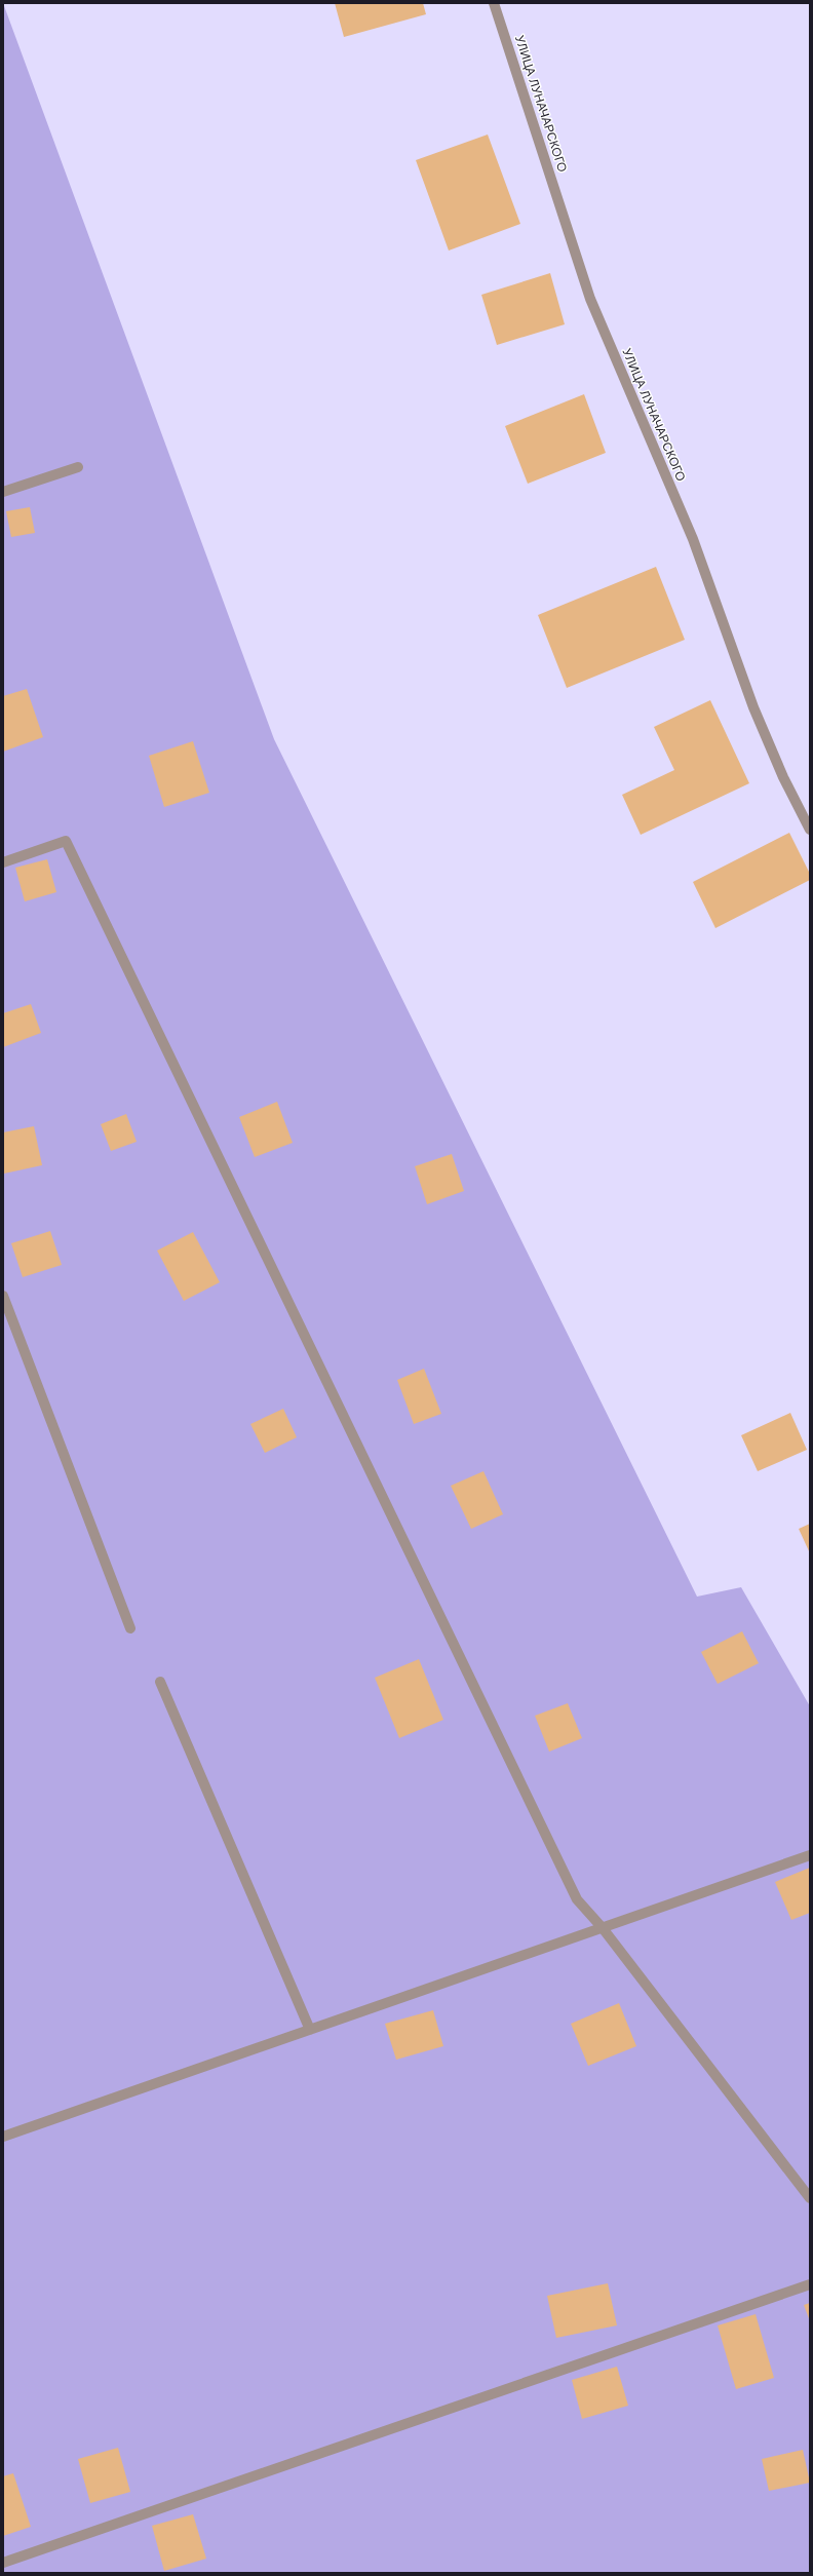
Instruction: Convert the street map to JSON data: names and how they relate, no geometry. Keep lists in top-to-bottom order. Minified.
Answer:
{"streets":{"street":["УЛИЦА ЛУНАЧАРСКОГО"]}}
